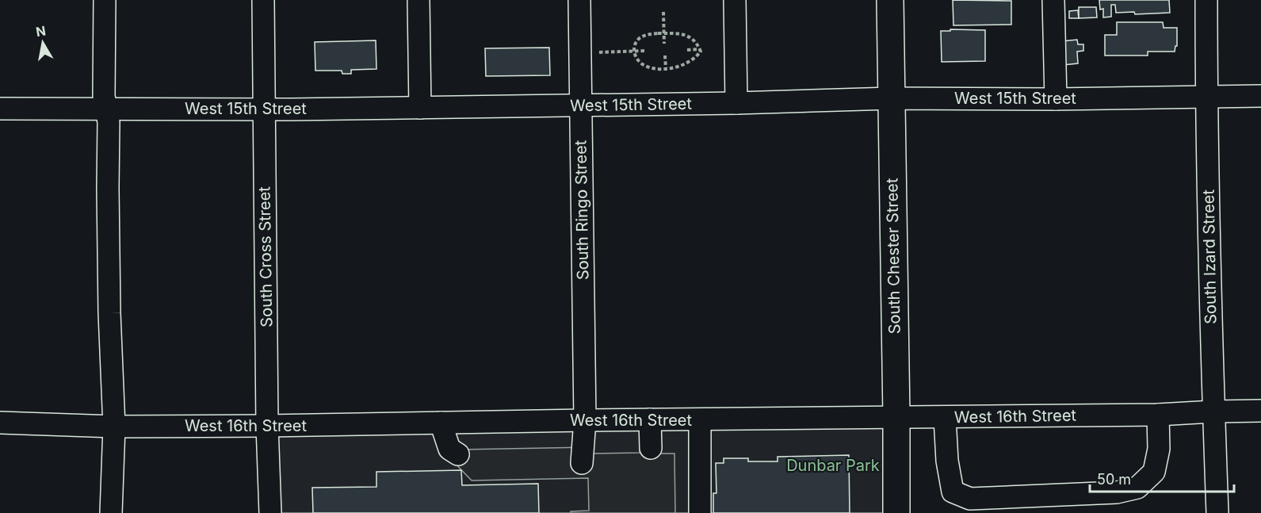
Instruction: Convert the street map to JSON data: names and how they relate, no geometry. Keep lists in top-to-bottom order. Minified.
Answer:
{"streets":{"main road":["South Chester Street"],"street":["West 15th Street","South Ringo Street","South Cross Street","South Izard Street","West 16th Street"]},"crossings":[["West 15th Street","South Ringo Street"],["West 15th Street","South Chester Street"],["West 15th Street","South Cross Street"],["West 15th Street","South Izard Street"],["South Ringo Street","West 16th Street"],["South Chester Street","West 16th Street"],["South Cross Street","West 16th Street"],["South Izard Street","West 16th Street"]],"parks":["Dunbar Park"],"scale_bar":"50 m","north":"top"}
